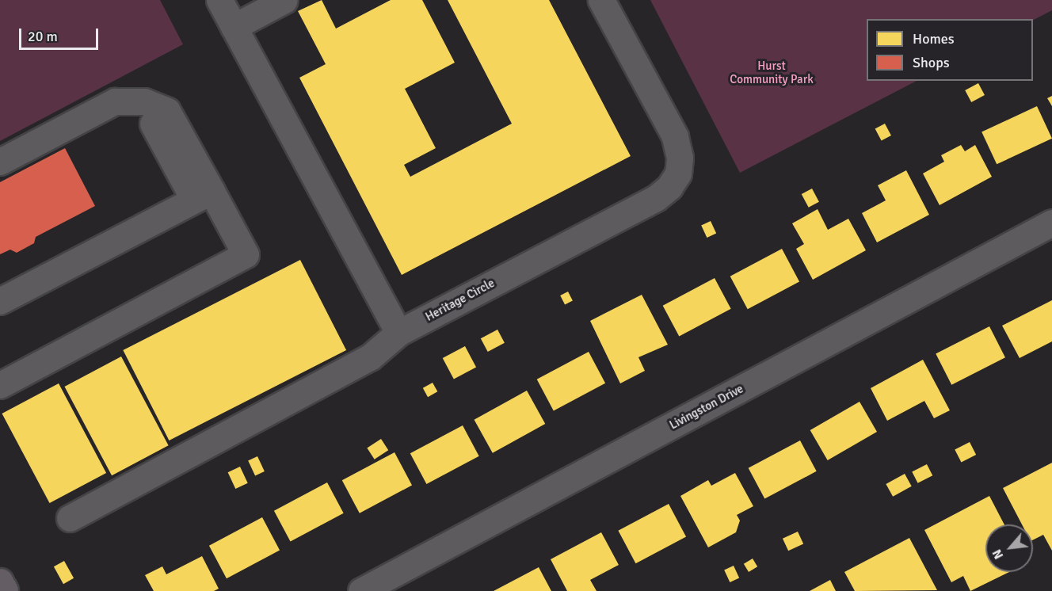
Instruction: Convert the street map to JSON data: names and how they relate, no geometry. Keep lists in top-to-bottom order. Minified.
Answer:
{"streets":{"street":["Heritage Circle","Livingston Drive"]},"parks":["Hurst Community Park"],"legend":["Homes","Shops"],"scale_bar":"20 m","north":"bottom left"}
